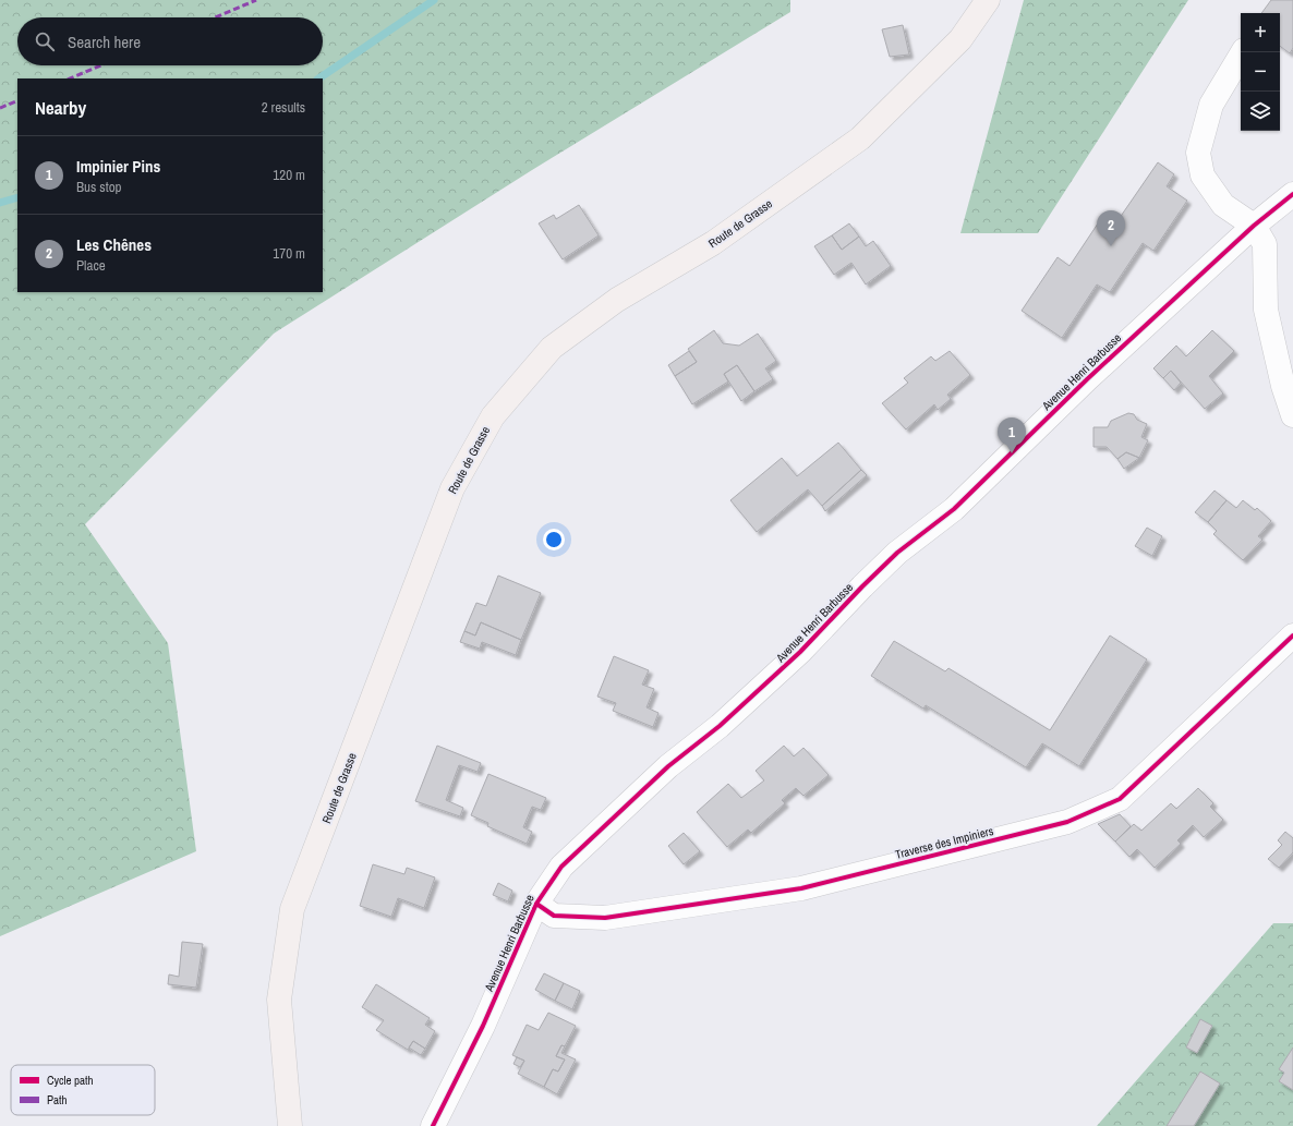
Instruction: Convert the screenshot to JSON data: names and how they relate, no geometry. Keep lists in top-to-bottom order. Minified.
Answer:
{"streets":{"main road":["Route de Grasse"],"street":["Avenue Henri Barbusse","Traverse des Impiniers"]},"crossings":[["Avenue Henri Barbusse","Traverse des Impiniers"]],"legend":["Cycle path","Path"],"page":{"map_buttons":["+","−"],"search":"Search here","heading":["Nearby","2 results"],"list":[{"mark":"1","name":"Impinier Pins","note":"Bus stop","value":"120 m"},{"mark":"2","name":"Les Chênes","note":"Place","value":"170 m"}],"pins":["2","1"]}}
